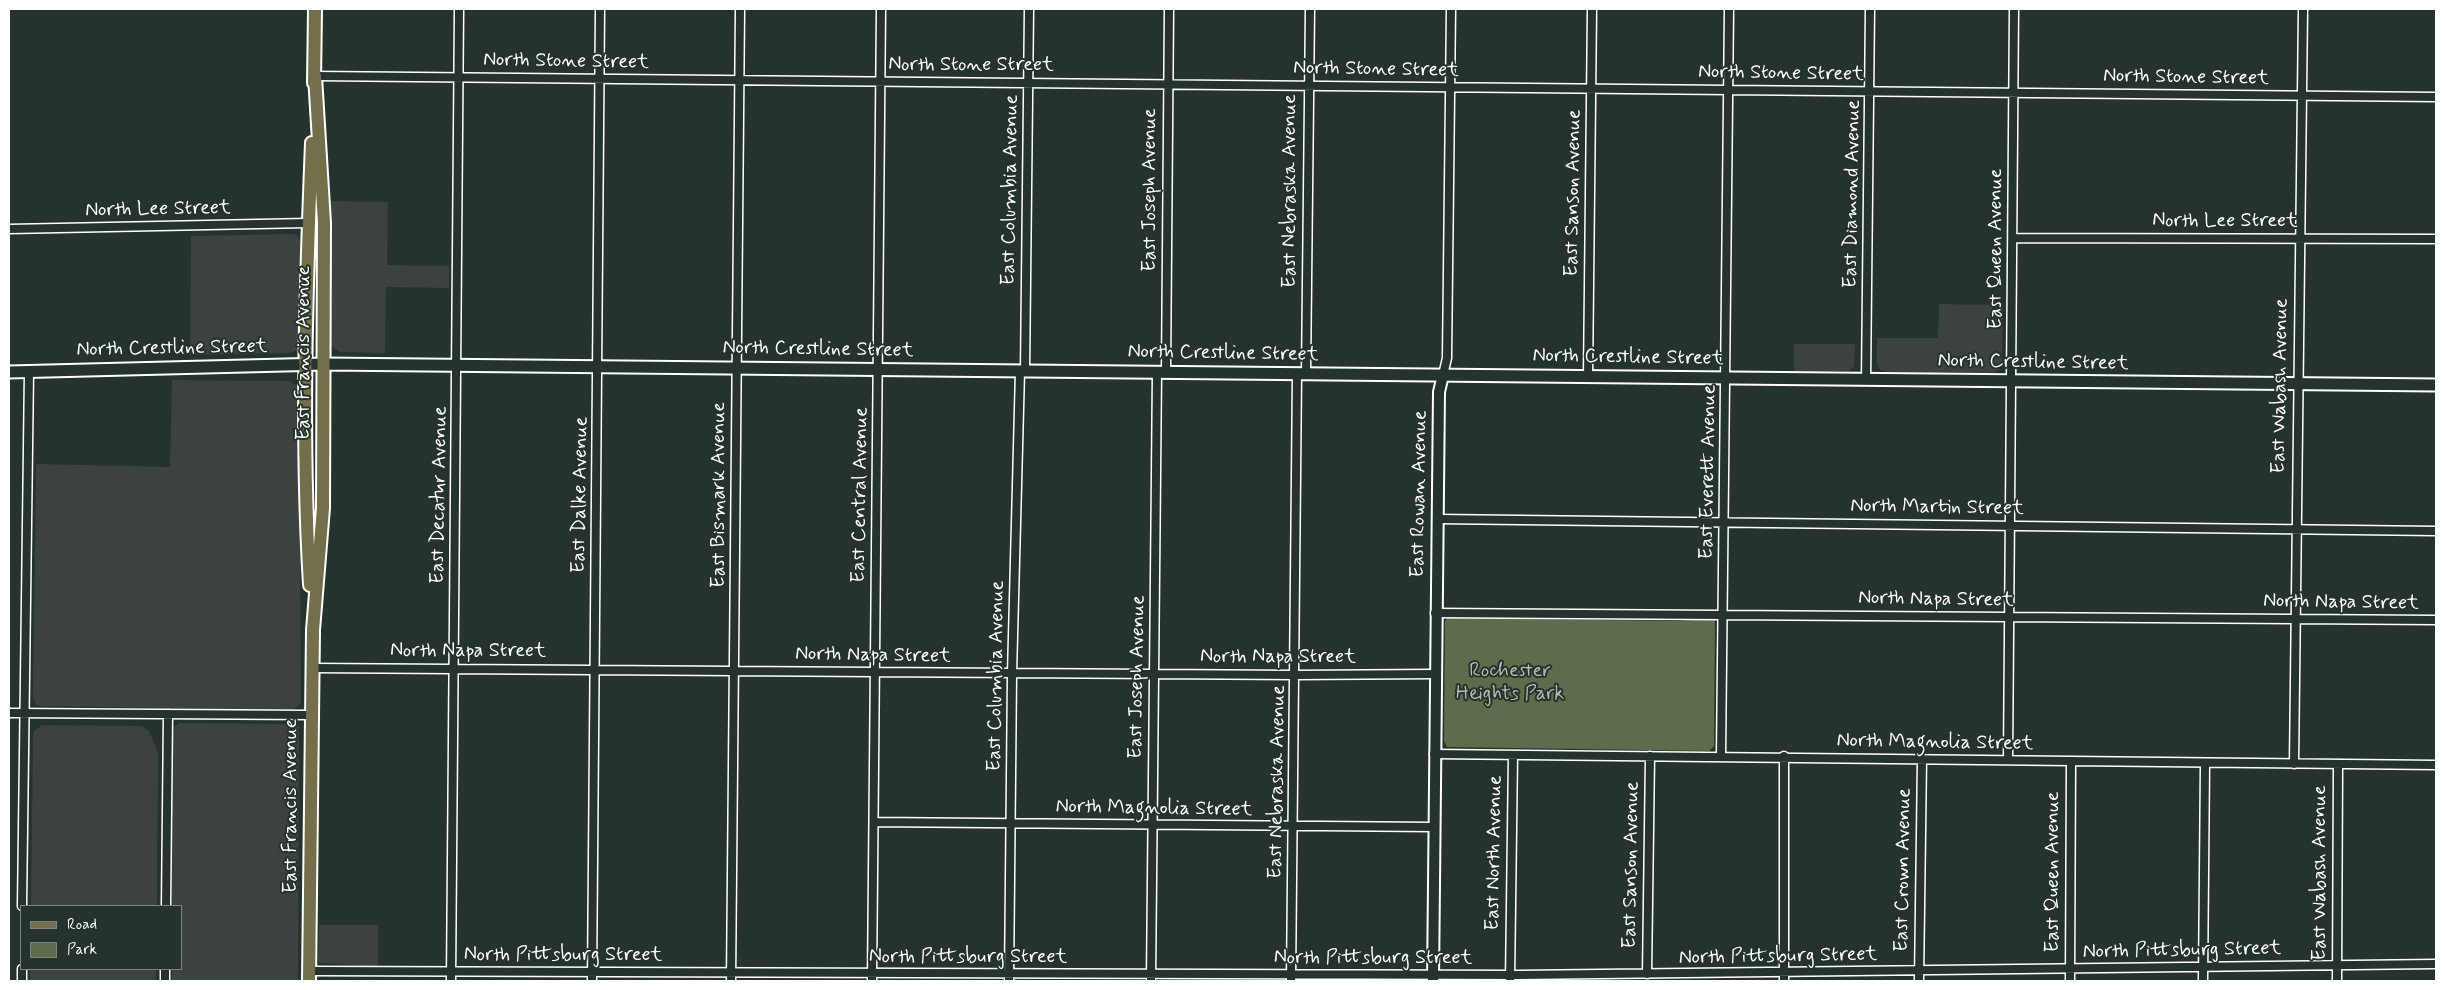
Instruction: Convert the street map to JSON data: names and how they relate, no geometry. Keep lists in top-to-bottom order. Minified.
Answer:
{"streets":{"main road":["North Crestline Street","East Francis Avenue"],"street":["North Stone Street","East Columbia Avenue","East Joseph Avenue","East Nebraska Avenue","East Sanson Avenue","East Diamond Avenue","North Lee Street","East Queen Avenue","East Wabash Avenue","East Everett Avenue","East Rowan Avenue","East Decatur Avenue","East Dalke Avenue","East Bismark Avenue","East Central Avenue","North Martin Street","North Napa Street","North Magnolia Street","East North Avenue","East Crown Avenue","North Pittsburg Street"]},"crossings":[["North Stone Street","East Columbia Avenue"],["North Stone Street","East Joseph Avenue"],["North Stone Street","East Nebraska Avenue"],["North Stone Street","East Sanson Avenue"],["North Stone Street","East Diamond Avenue"],["North Stone Street","East Queen Avenue"],["North Stone Street","East Francis Avenue"],["North Stone Street","East Wabash Avenue"],["North Stone Street","East Everett Avenue"],["North Stone Street","East Rowan Avenue"],["North Stone Street","East Decatur Avenue"],["North Stone Street","East Dalke Avenue"],["North Stone Street","East Bismark Avenue"],["North Stone Street","East Central Avenue"],["East Columbia Avenue","North Crestline Street"],["East Columbia Avenue","North Napa Street"],["East Columbia Avenue","North Magnolia Street"],["East Columbia Avenue","North Pittsburg Street"],["East Joseph Avenue","North Crestline Street"],["East Joseph Avenue","North Napa Street"],["East Joseph Avenue","North Magnolia Street"],["East Joseph Avenue","North Pittsburg Street"],["East Nebraska Avenue","North Crestline Street"],["East Nebraska Avenue","North Napa Street"],["East Nebraska Avenue","North Magnolia Street"],["East Nebraska Avenue","North Pittsburg Street"],["East Sanson Avenue","North Crestline Street"],["East Sanson Avenue","North Magnolia Street"],["East Sanson Avenue","North Pittsburg Street"],["East Diamond Avenue","North Crestline Street"],["North Lee Street","East Queen Avenue"],["North Lee Street","East Francis Avenue"],["North Lee Street","East Wabash Avenue"],["East Queen Avenue","North Crestline Street"],["East Queen Avenue","North Martin Street"],["East Queen Avenue","North Napa Street"],["East Queen Avenue","North Magnolia Street"],["East Queen Avenue","North Pittsburg Street"],["North Crestline Street","East Francis Avenue"],["North Crestline Street","East Wabash Avenue"],["North Crestline Street","East Everett Avenue"],["North Crestline Street","East Rowan Avenue"],["North Crestline Street","East Decatur Avenue"],["North Crestline Street","East Dalke Avenue"],["North Crestline Street","East Bismark Avenue"],["North Crestline Street","East Central Avenue"],["East Francis Avenue","North Napa Street"],["East Francis Avenue","North Pittsburg Street"],["East Wabash Avenue","North Martin Street"],["East Wabash Avenue","North Napa Street"],["East Wabash Avenue","North Magnolia Street"],["East Wabash Avenue","North Pittsburg Street"],["East Everett Avenue","North Martin Street"],["East Everett Avenue","North Napa Street"],["East Everett Avenue","North Magnolia Street"],["East Rowan Avenue","North Martin Street"],["East Rowan Avenue","North Napa Street"],["East Rowan Avenue","North Magnolia Street"],["East Rowan Avenue","North Pittsburg Street"],["East Decatur Avenue","North Napa Street"],["East Decatur Avenue","North Pittsburg Street"],["East Dalke Avenue","North Napa Street"],["East Dalke Avenue","North Pittsburg Street"],["East Bismark Avenue","North Napa Street"],["East Bismark Avenue","North Pittsburg Street"],["East Central Avenue","North Napa Street"],["East Central Avenue","North Magnolia Street"],["East Central Avenue","North Pittsburg Street"],["North Magnolia Street","East North Avenue"],["North Magnolia Street","East Crown Avenue"],["East North Avenue","North Pittsburg Street"],["East Crown Avenue","North Pittsburg Street"]],"parks":["Rochester Heights Park"],"legend":["Road","Park"]}
